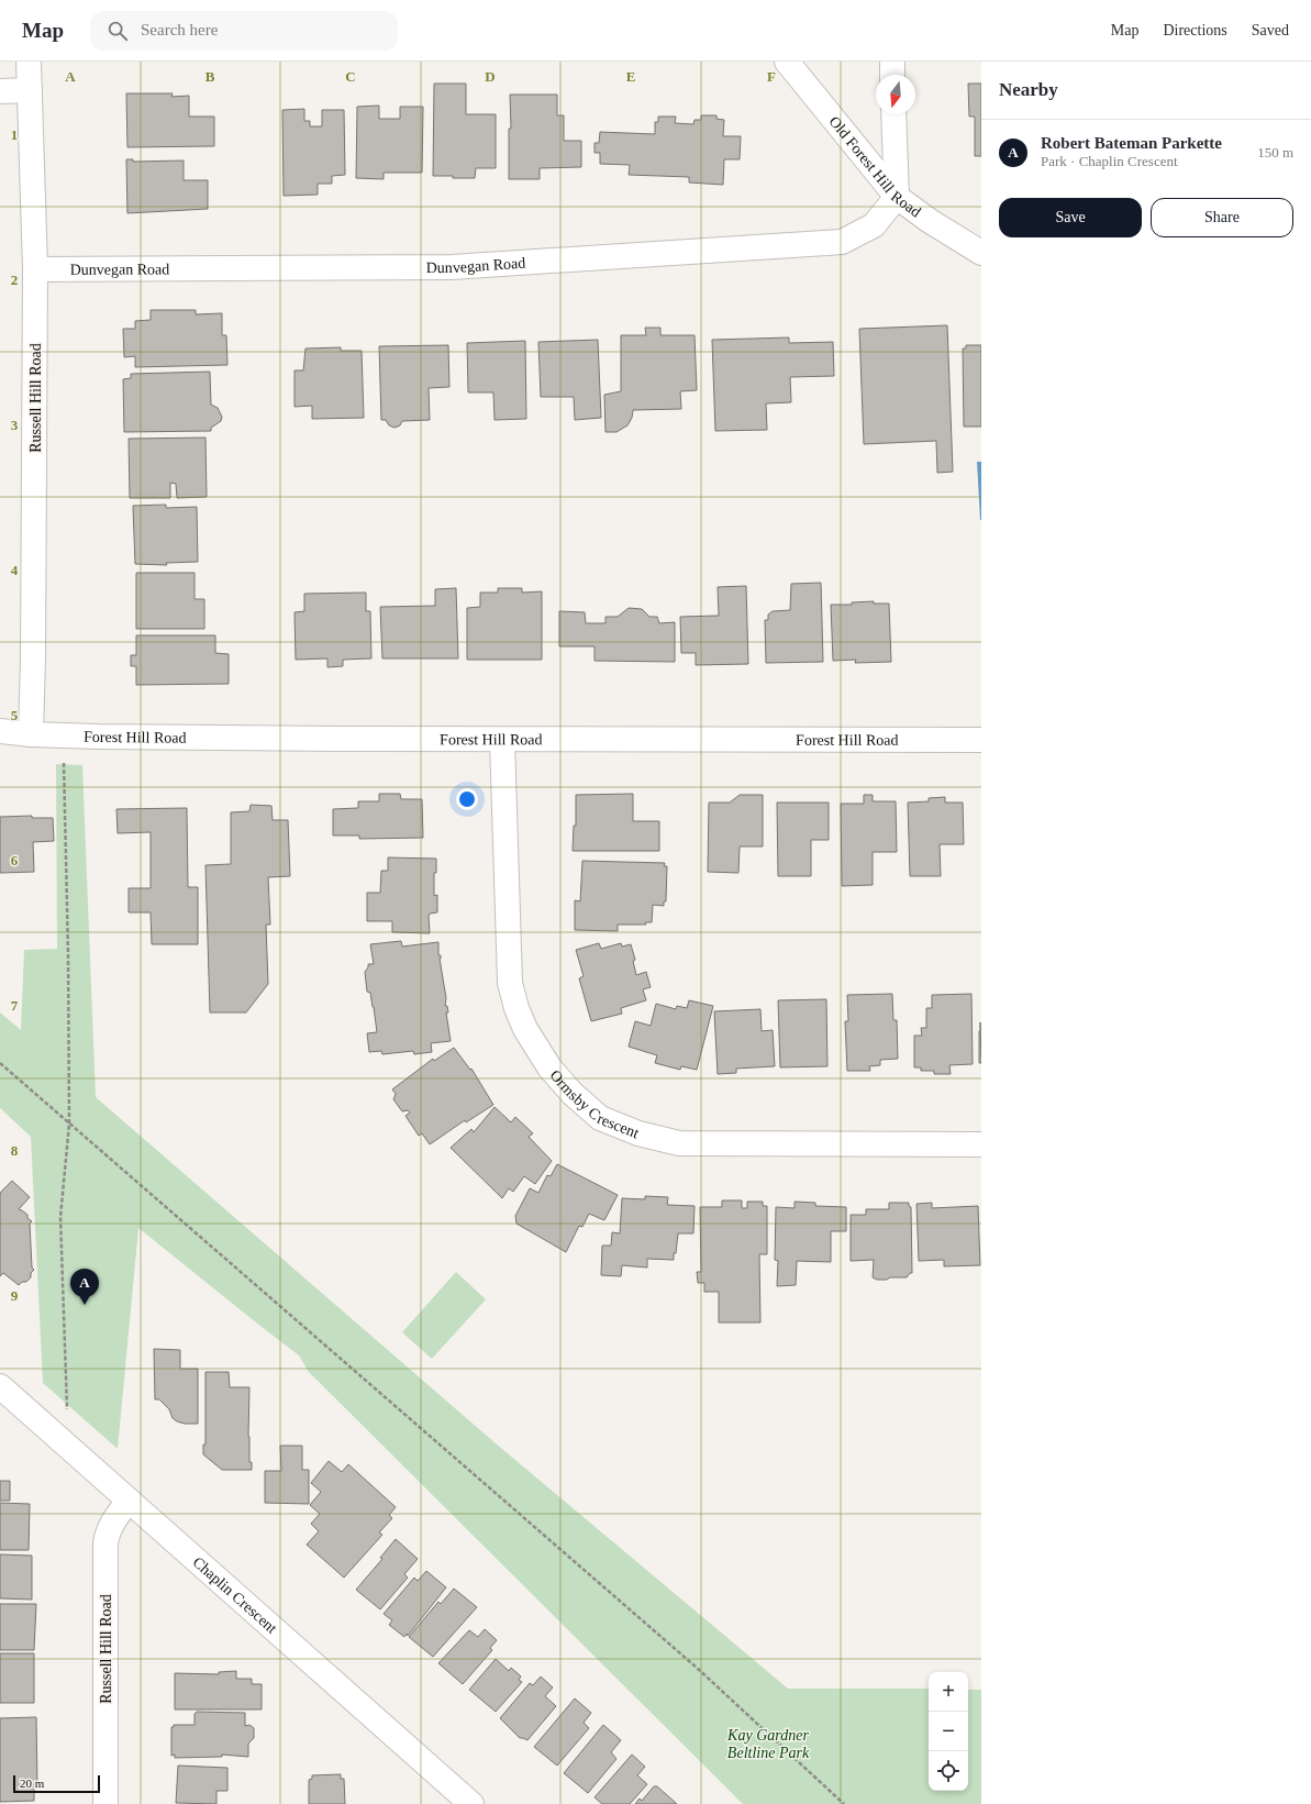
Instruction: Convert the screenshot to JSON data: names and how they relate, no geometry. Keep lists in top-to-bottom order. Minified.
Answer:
{"streets":{"street":["Old Forest Hill Road","Dunvegan Road","Russell Hill Road","Forest Hill Road","Ormsby Crescent","Chaplin Crescent"]},"crossings":[["Old Forest Hill Road","Dunvegan Road"],["Dunvegan Road","Russell Hill Road"],["Russell Hill Road","Forest Hill Road"],["Russell Hill Road","Chaplin Crescent"],["Forest Hill Road","Ormsby Crescent"]],"parks":["Kay Gardner Beltline Park"],"scale_bar":"20 m","north":"bottom","page":{"header":"Map","search":"Search here","nav":["Map","Directions","Saved"],"heading":"Nearby","list":[{"mark":"A","name":"Robert Bateman Parkette","note":"Park · Chaplin Crescent","value":"150 m"}],"buttons":["Save","Share"],"pins":"A","map_buttons":["+","−"],"scale":"20 m"},"grid":{"columns":["A","B","C","D","E","F"],"rows":["1","2","3","4","5","6","7","8","9"]}}
